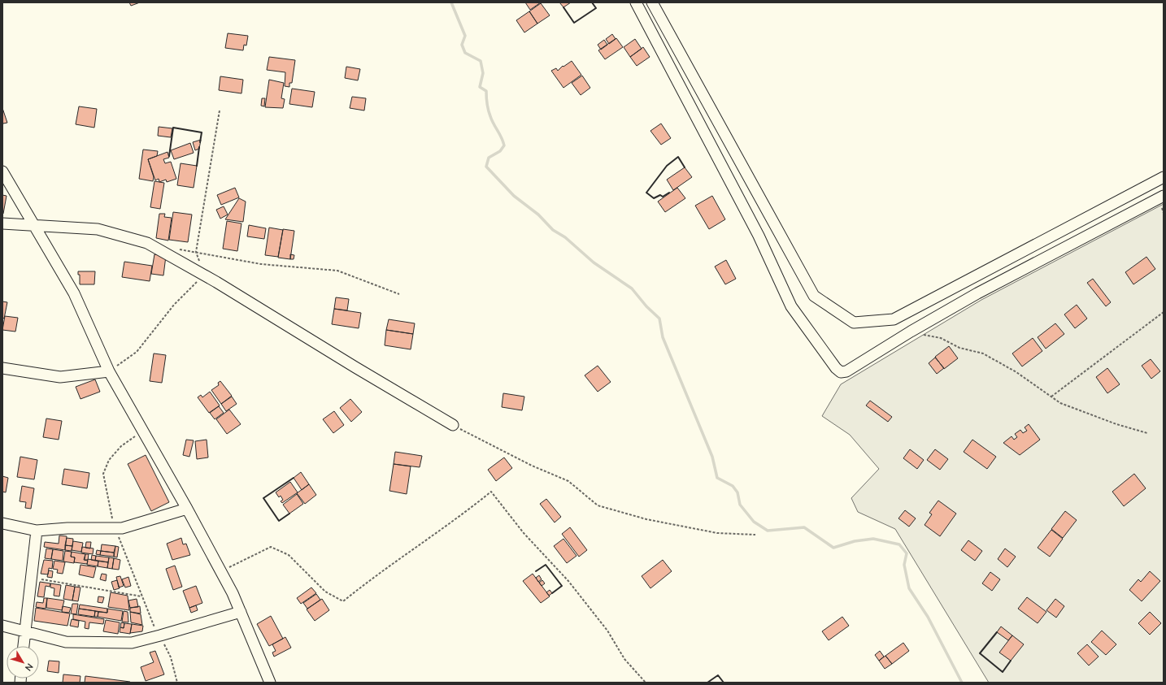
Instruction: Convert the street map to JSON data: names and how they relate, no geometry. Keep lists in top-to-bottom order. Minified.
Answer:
{"north":"bottom right"}
